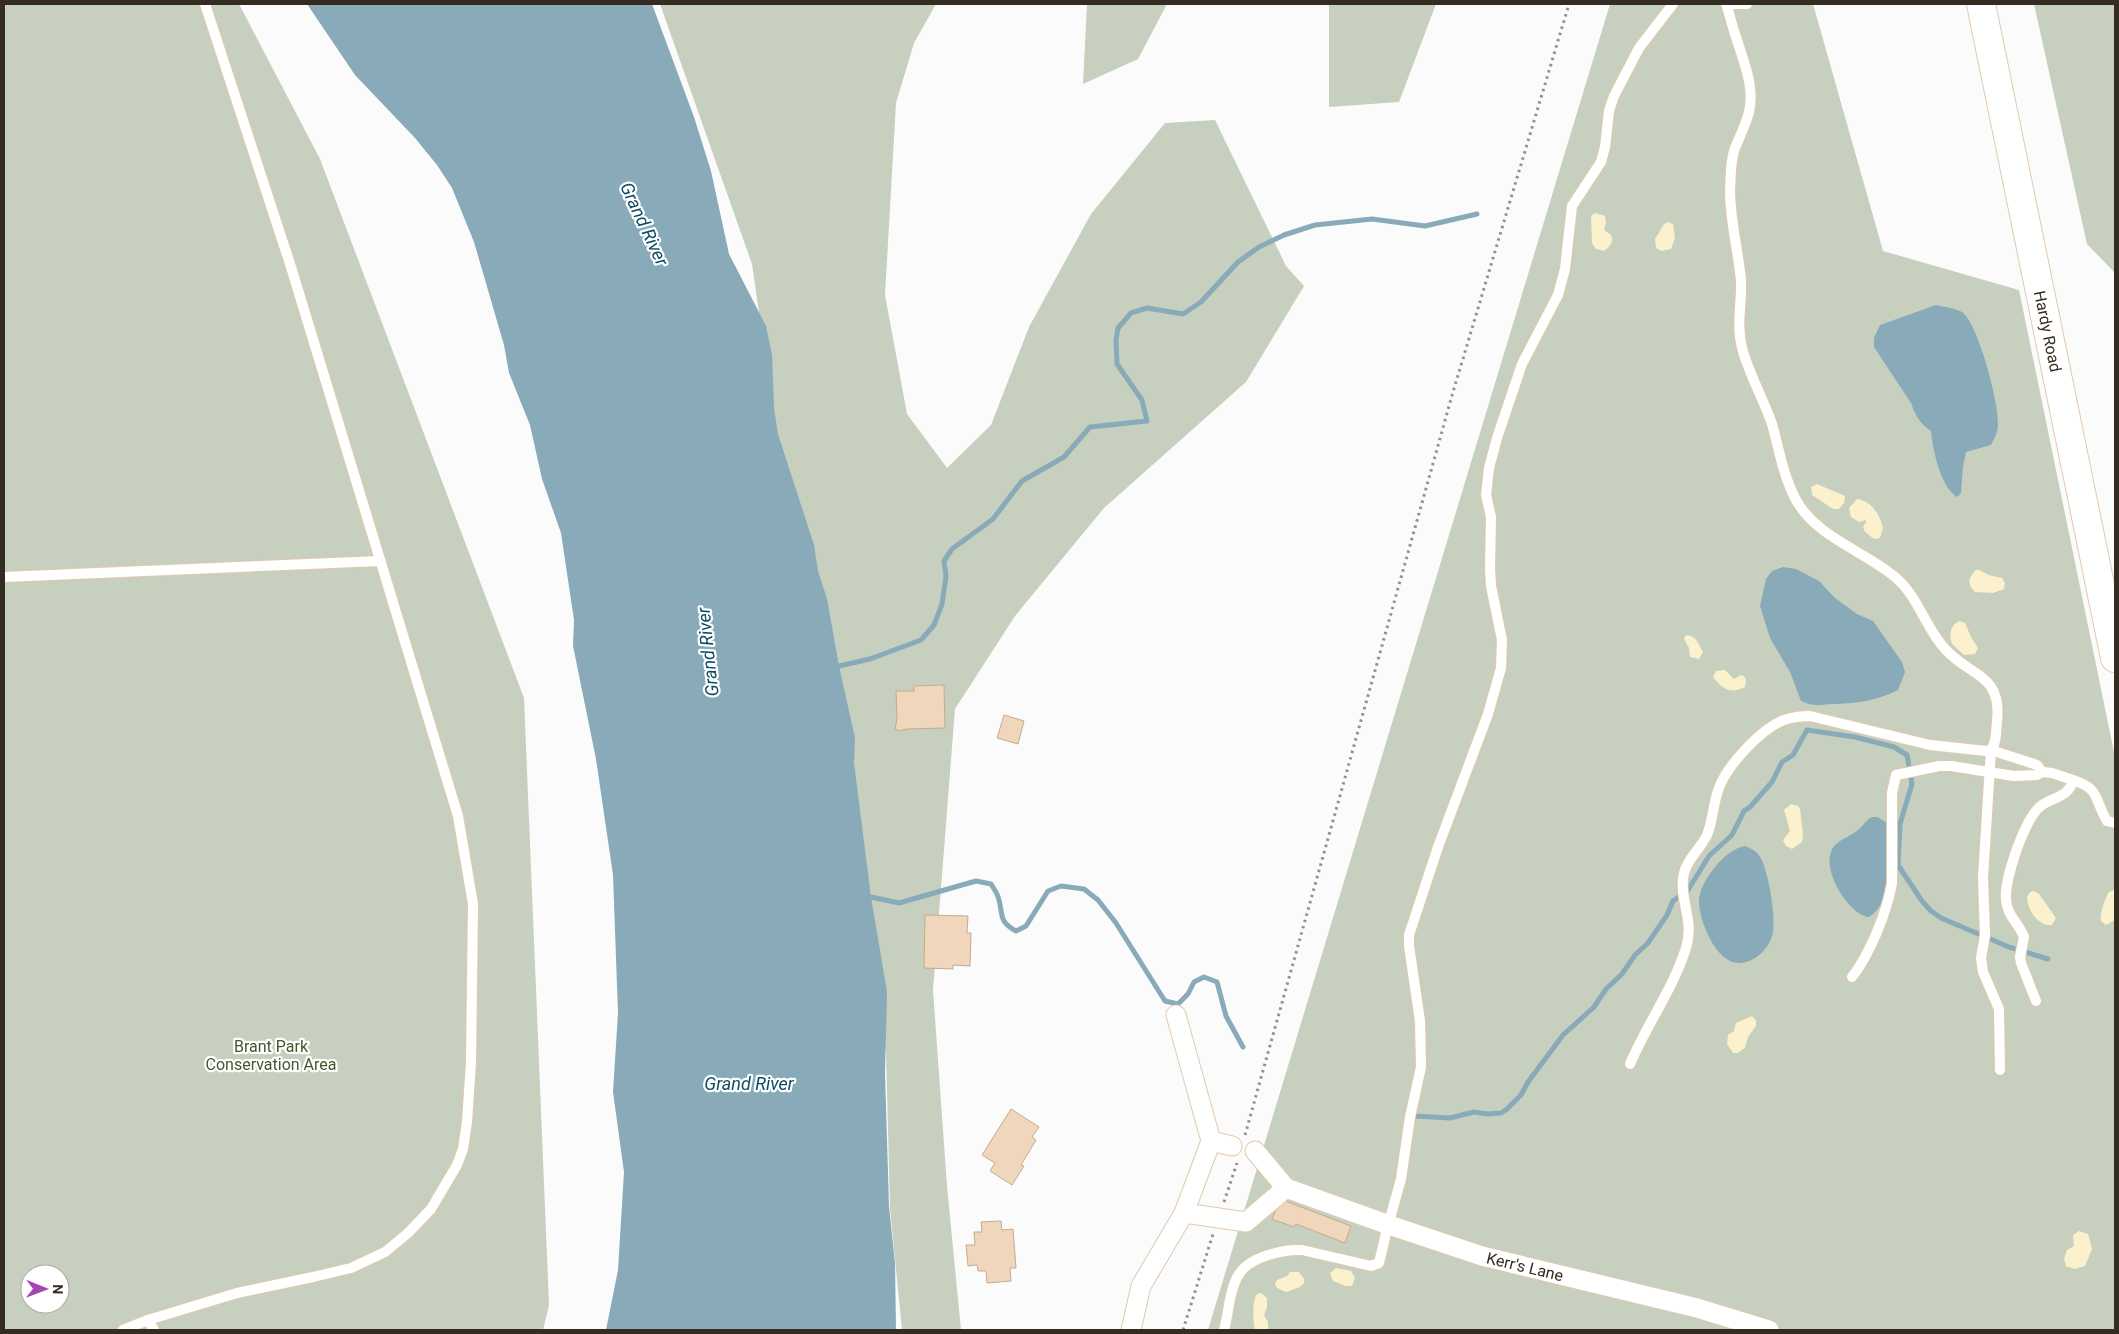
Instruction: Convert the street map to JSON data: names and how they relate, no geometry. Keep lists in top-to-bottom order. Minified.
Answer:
{"streets":{"main road":["Hardy Road"],"street":["Kerr's Lane"]},"water":["Grand River"],"parks":["Brant Park Conservation Area"],"north":"right"}
